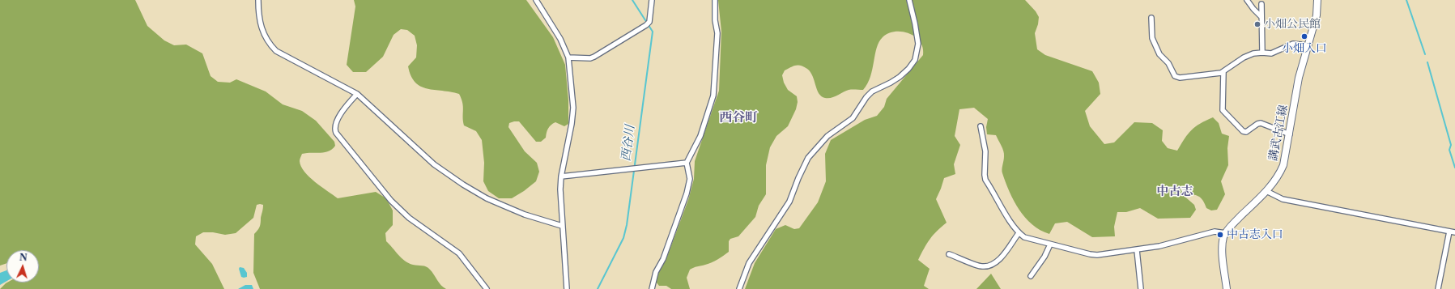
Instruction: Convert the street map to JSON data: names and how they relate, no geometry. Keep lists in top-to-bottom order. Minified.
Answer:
{"streets":{"main road":["講武古江線"]},"districts":["西谷町","中古志"],"water":["西谷川"],"places":["小畑公民館","小畑入口","中古志入口"],"north":"top"}
